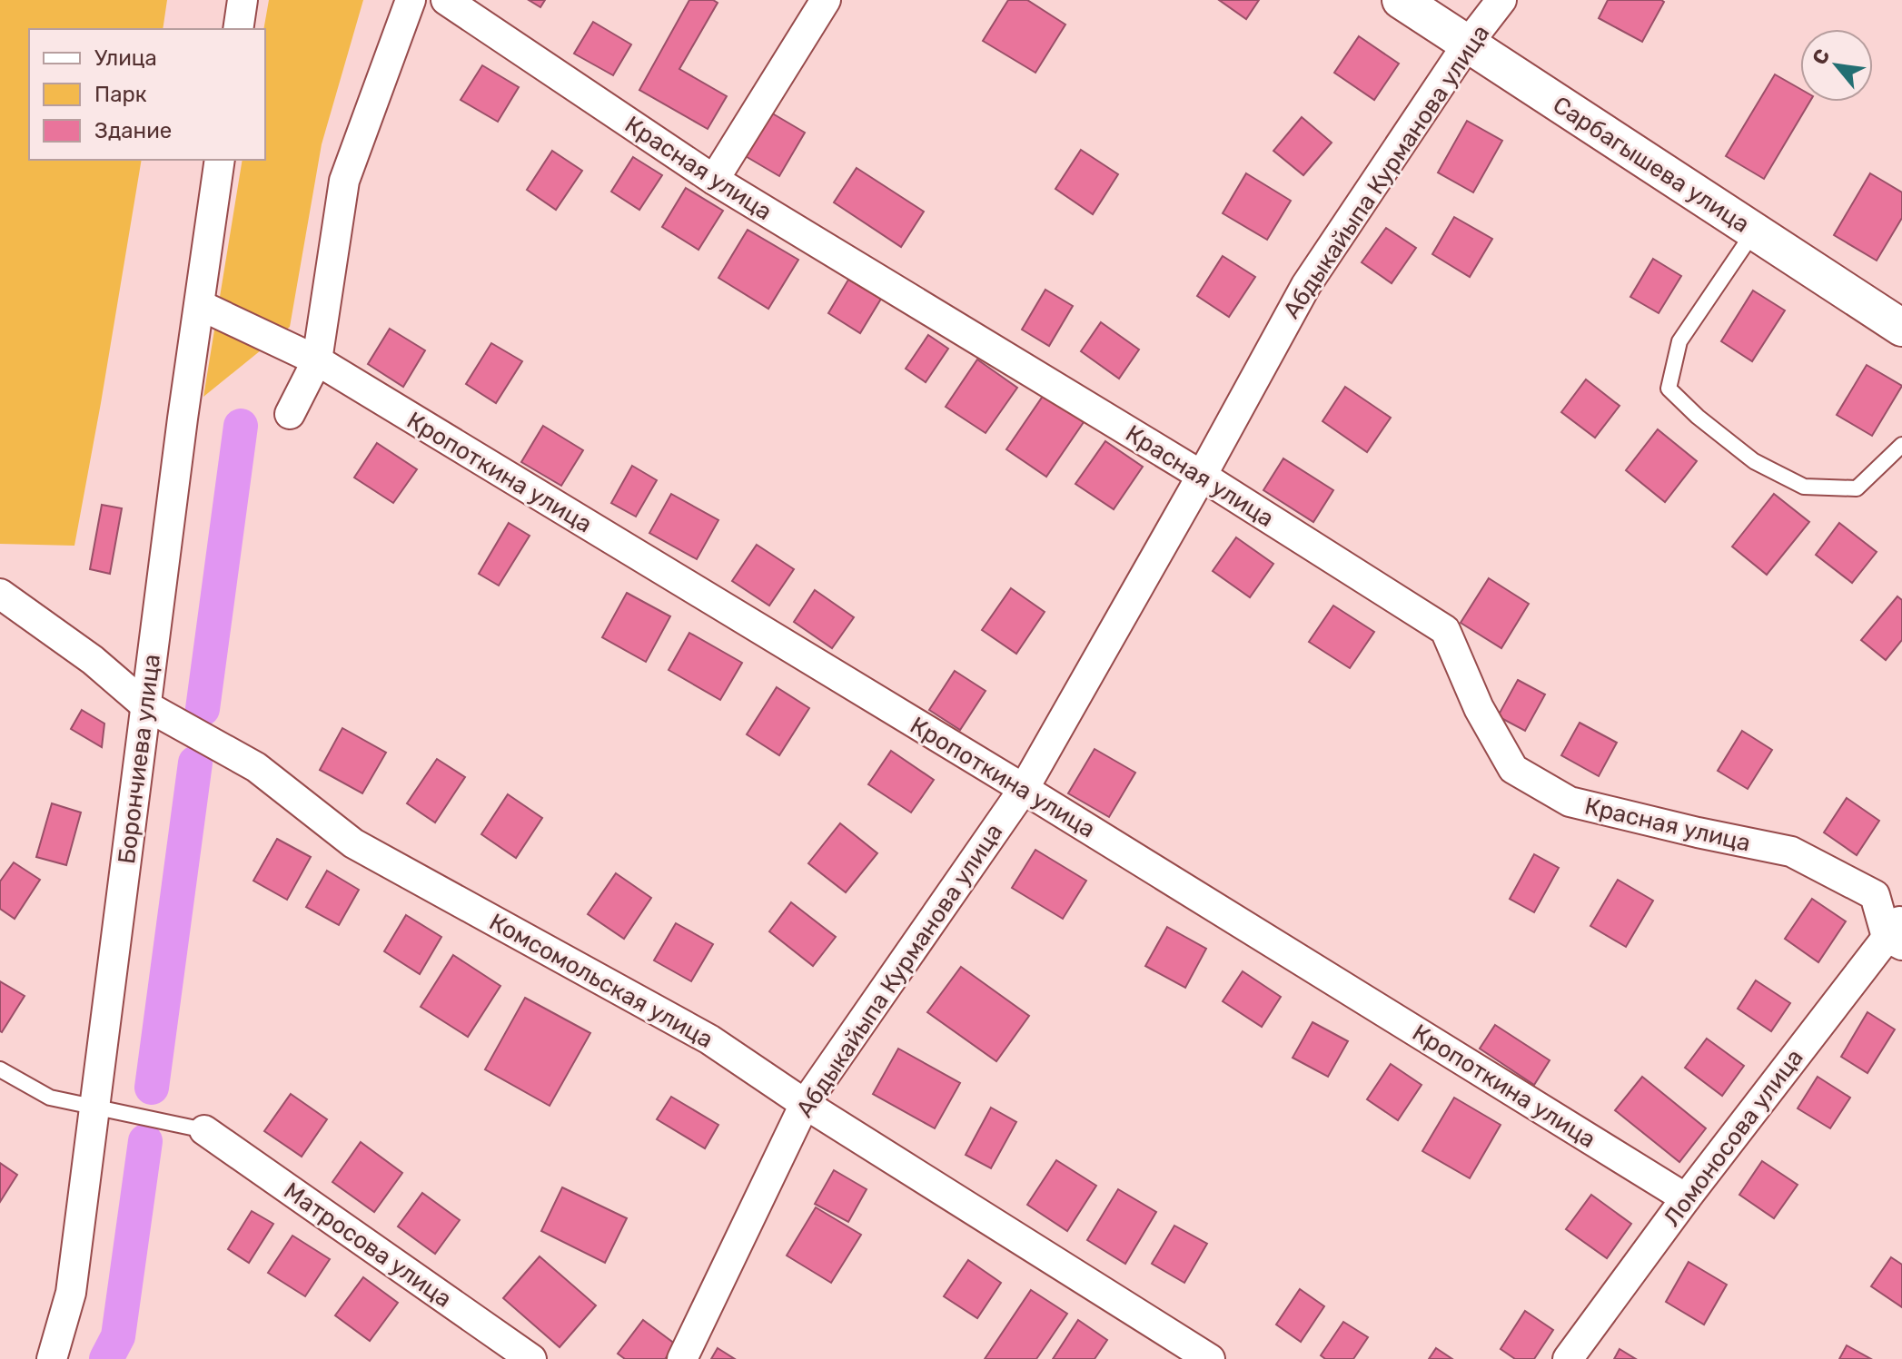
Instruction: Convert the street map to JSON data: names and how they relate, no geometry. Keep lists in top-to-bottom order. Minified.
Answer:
{"streets":{"street":["Сарбагышева улица","Красная улица","Абдыкайыпа Курманова улица","Кропоткина улица","Борончиева улица","Комсомольская улица","Ломоносова улица","Матросова улица"]},"crossings":[["Сарбагышева улица","Абдыкайыпа Курманова улица"],["Красная улица","Абдыкайыпа Курманова улица"],["Красная улица","Ломоносова улица"],["Абдыкайыпа Курманова улица","Кропоткина улица"],["Абдыкайыпа Курманова улица","Комсомольская улица"],["Кропоткина улица","Борончиева улица"],["Кропоткина улица","Ломоносова улица"],["Борончиева улица","Комсомольская улица"]],"legend":["Улица","Парк","Здание"],"north":"top left"}
